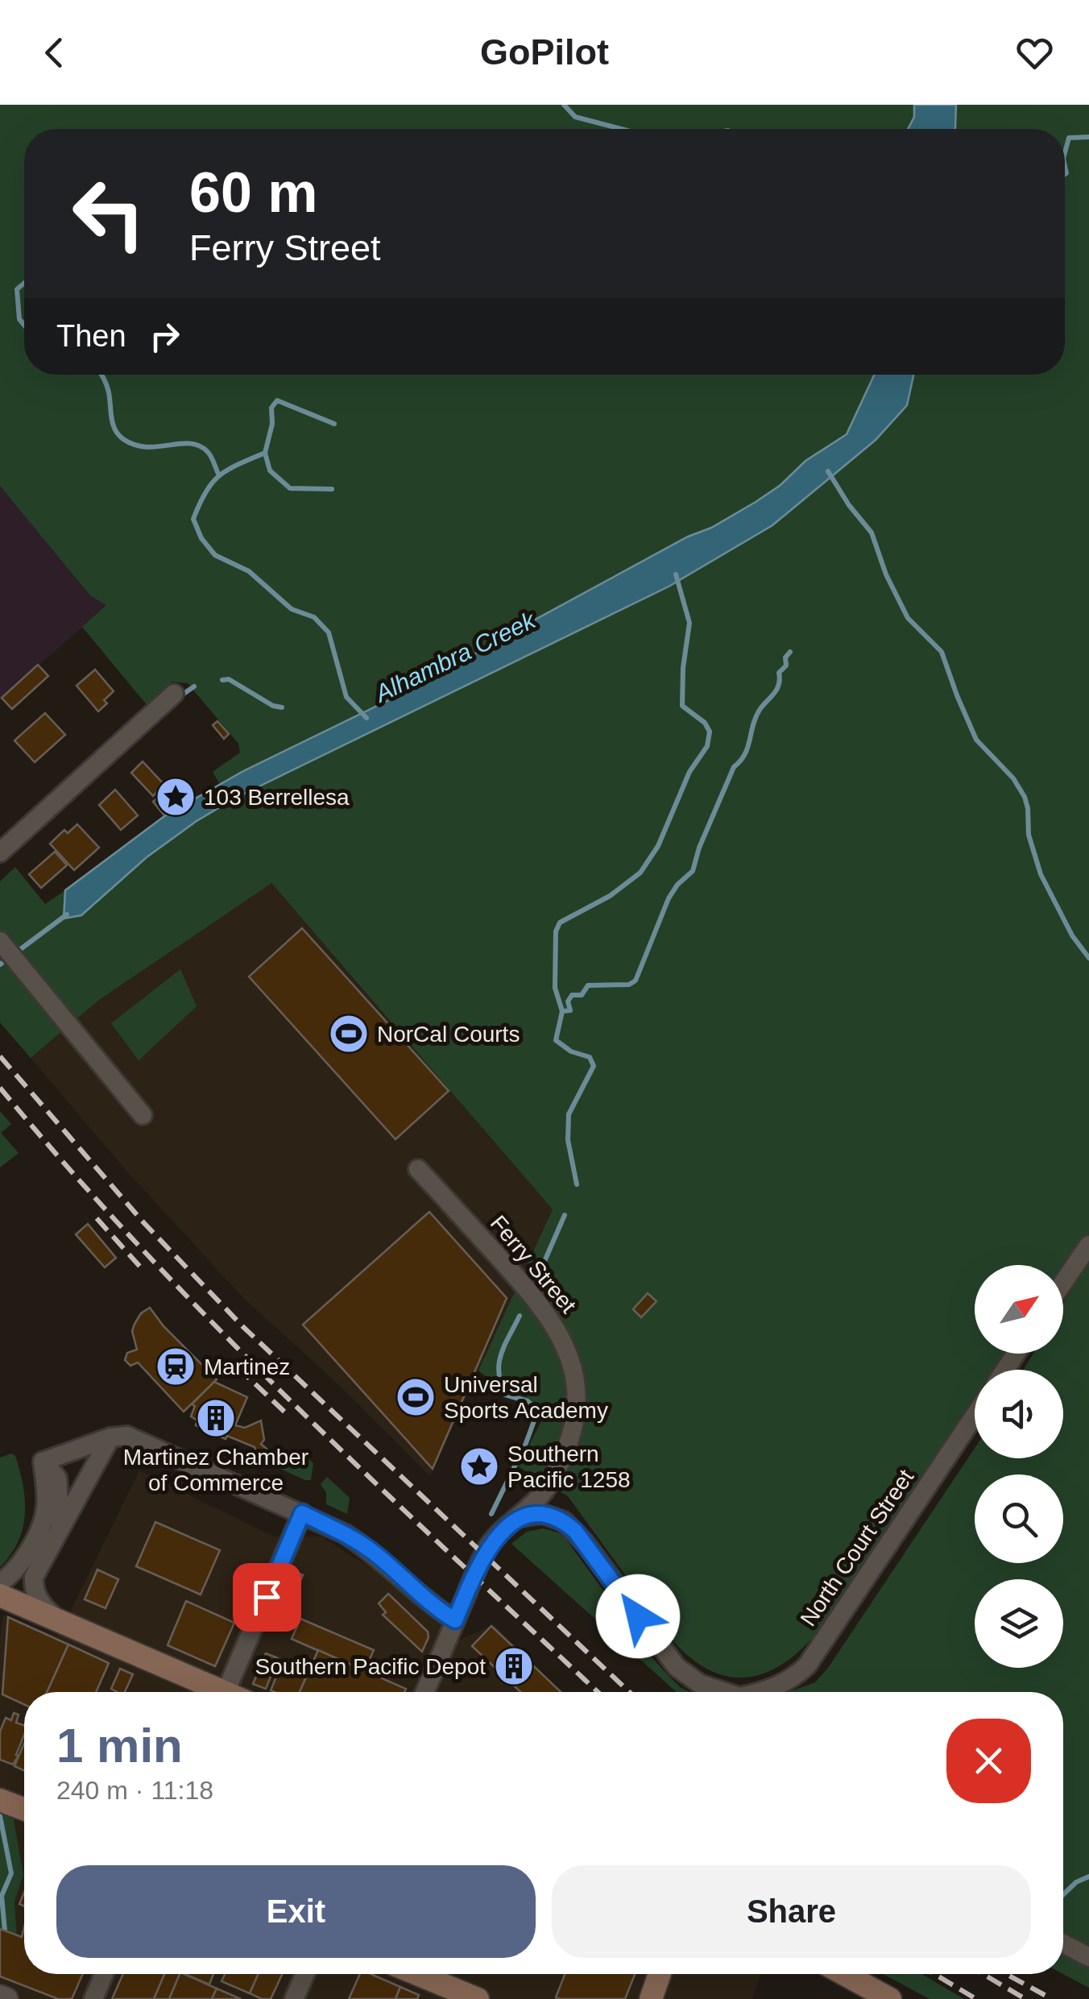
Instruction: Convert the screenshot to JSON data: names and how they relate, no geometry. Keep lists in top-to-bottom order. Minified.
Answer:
{"streets":{"street":["Ferry Street","North Court Street"]},"water":["Alhambra Creek"],"places":{"place":["103 Berrellesa","Southern Pacific 1258"],"sports":["NorCal Courts","Universal Sports Academy"],"station":["Martinez"],"building":["Martinez Chamber of Commerce","Southern Pacific Depot"]},"north":"top right","page":{"header":"GoPilot","turn":["60 m","Ferry Street"],"then":"Then","heading":["1 min","240 m · 11:18"],"buttons":["Exit","Share"]}}
